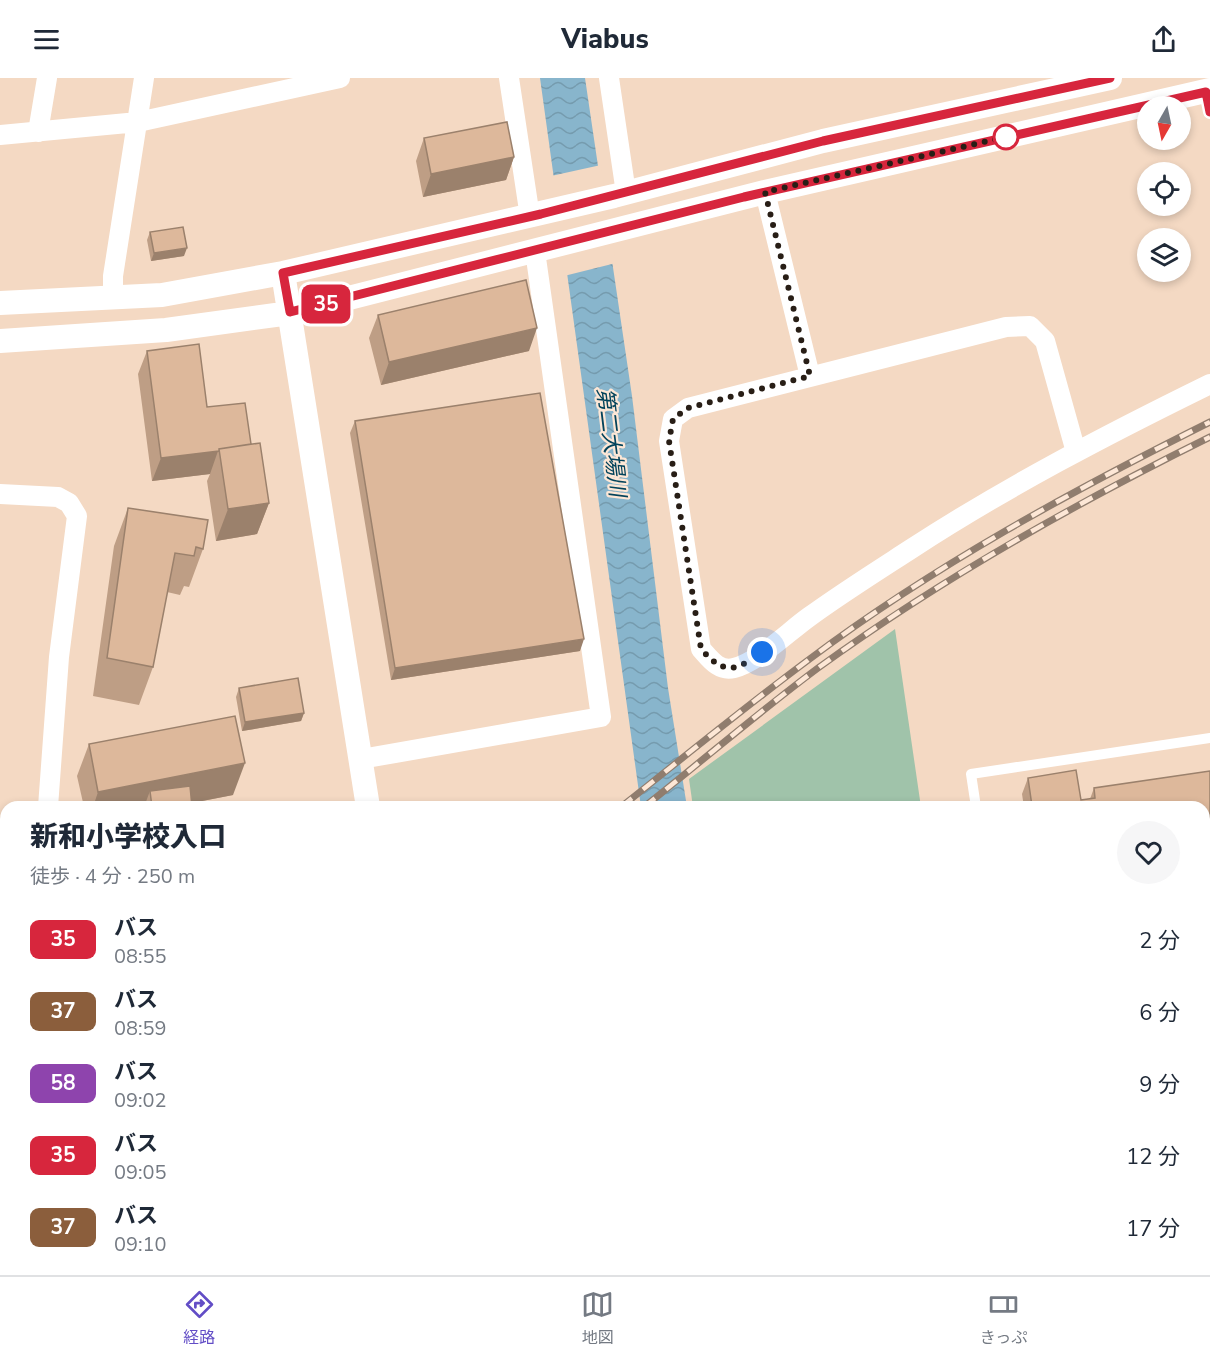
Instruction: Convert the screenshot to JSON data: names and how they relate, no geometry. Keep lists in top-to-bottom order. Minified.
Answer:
{"water":["第二大場川"],"lines":["bus line 35"],"north":"bottom","page":{"header":"Viabus","on_map":"35","heading":["新和小学校入口","徒歩 · 4 分 · 250 m"],"list":[{"mark":"35","name":"バス","note":"08:55","value":"2 分"},{"mark":"37","name":"バス","note":"08:59","value":"6 分"},{"mark":"58","name":"バス","note":"09:02","value":"9 分"},{"mark":"35","name":"バス","note":"09:05","value":"12 分"},{"mark":"37","name":"バス","note":"09:10","value":"17 分"}],"tabs":["経路","地図","きっぷ"]}}
